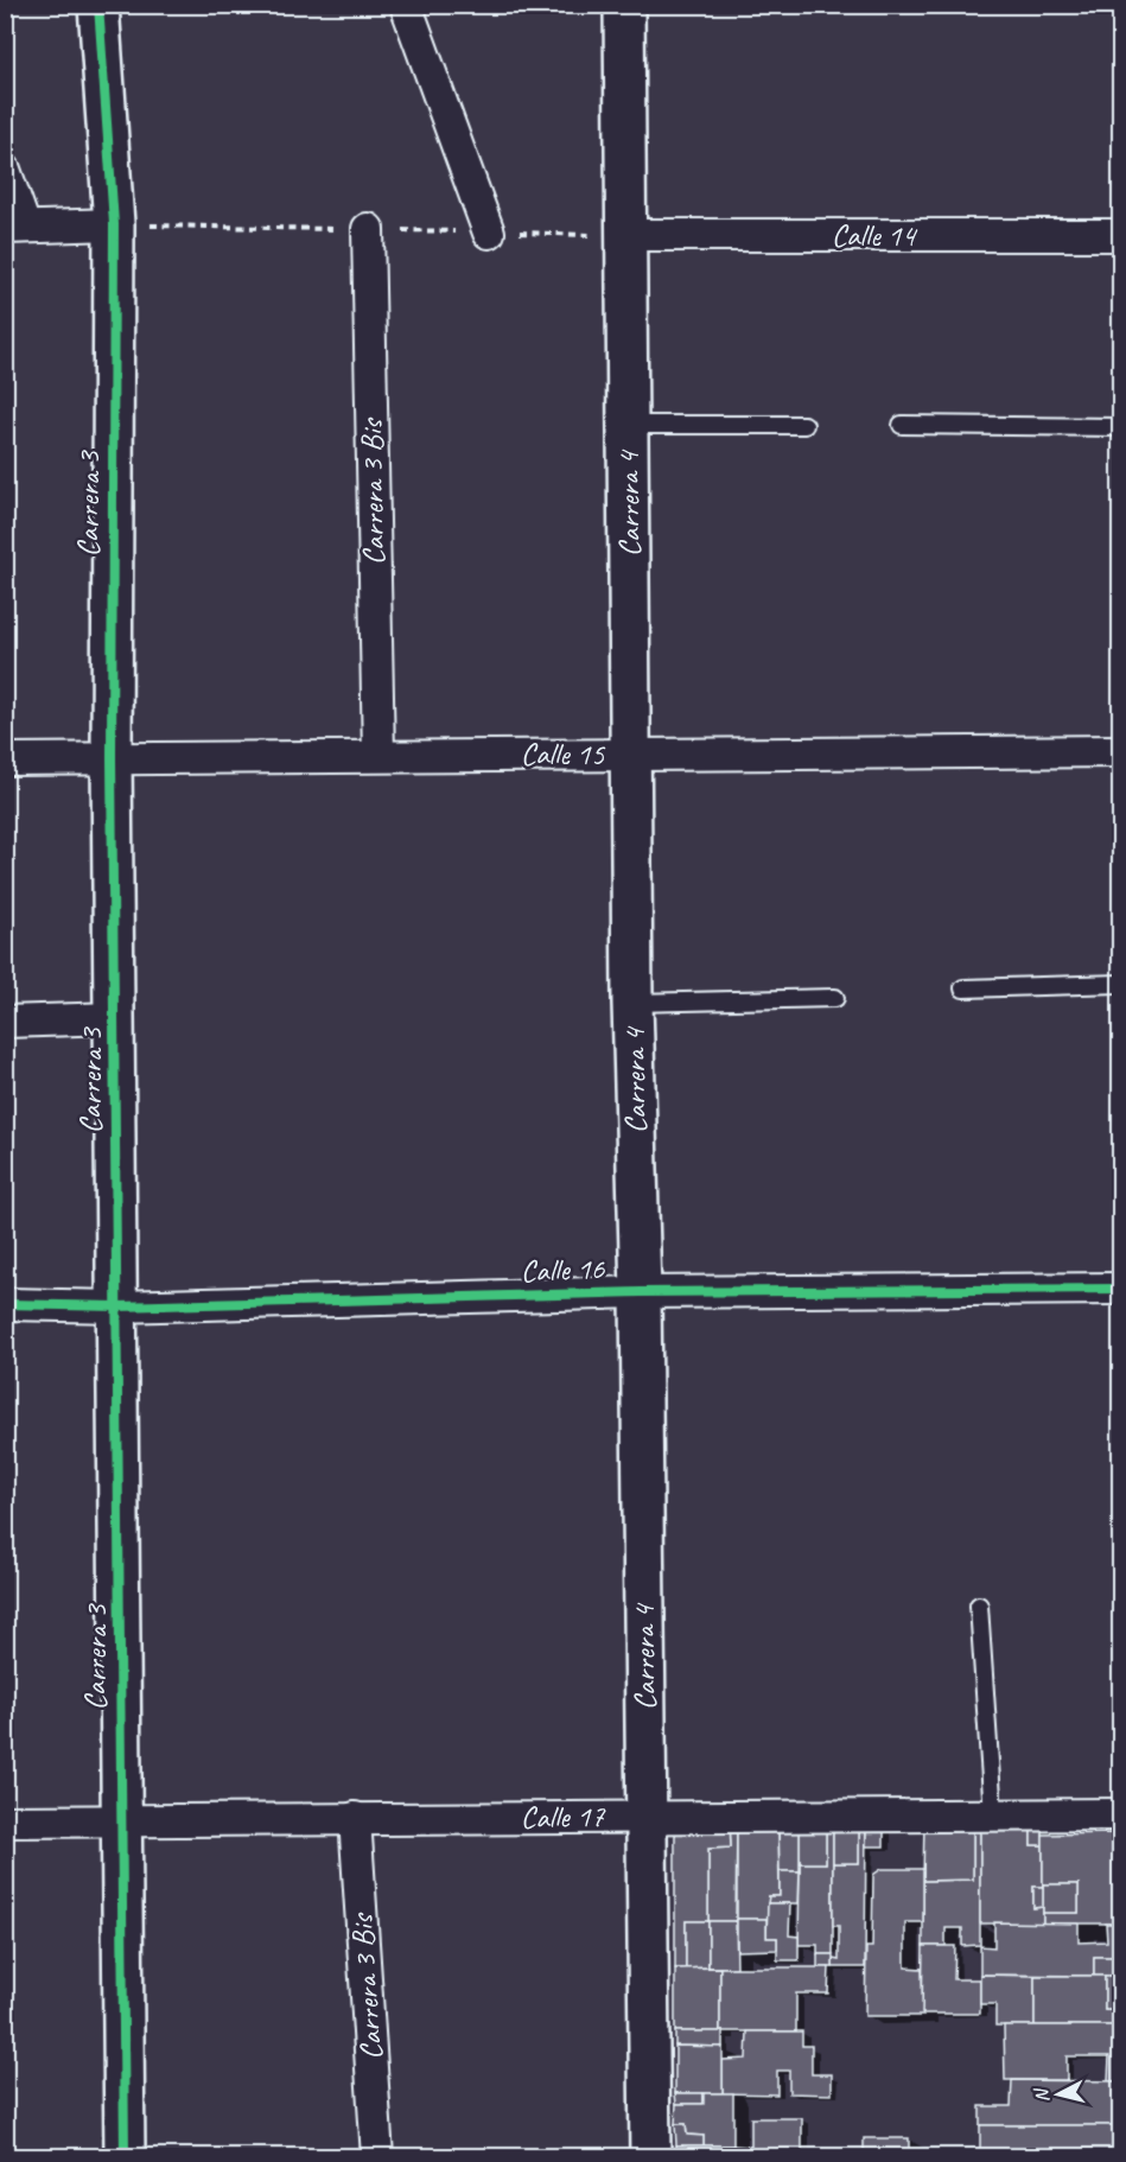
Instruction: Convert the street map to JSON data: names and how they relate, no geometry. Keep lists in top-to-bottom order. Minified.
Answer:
{"streets":{"street":["Calle 14","Carrera 3 Bis","Carrera 3","Carrera 4","Calle 15","Calle 16","Calle 17"]},"crossings":[["Calle 14","Carrera 4"],["Carrera 3 Bis","Calle 15"],["Carrera 3 Bis","Calle 17"],["Carrera 3","Calle 15"],["Carrera 3","Calle 16"],["Carrera 3","Calle 17"],["Carrera 4","Calle 15"],["Carrera 4","Calle 16"],["Carrera 4","Calle 17"]],"north":"left"}
